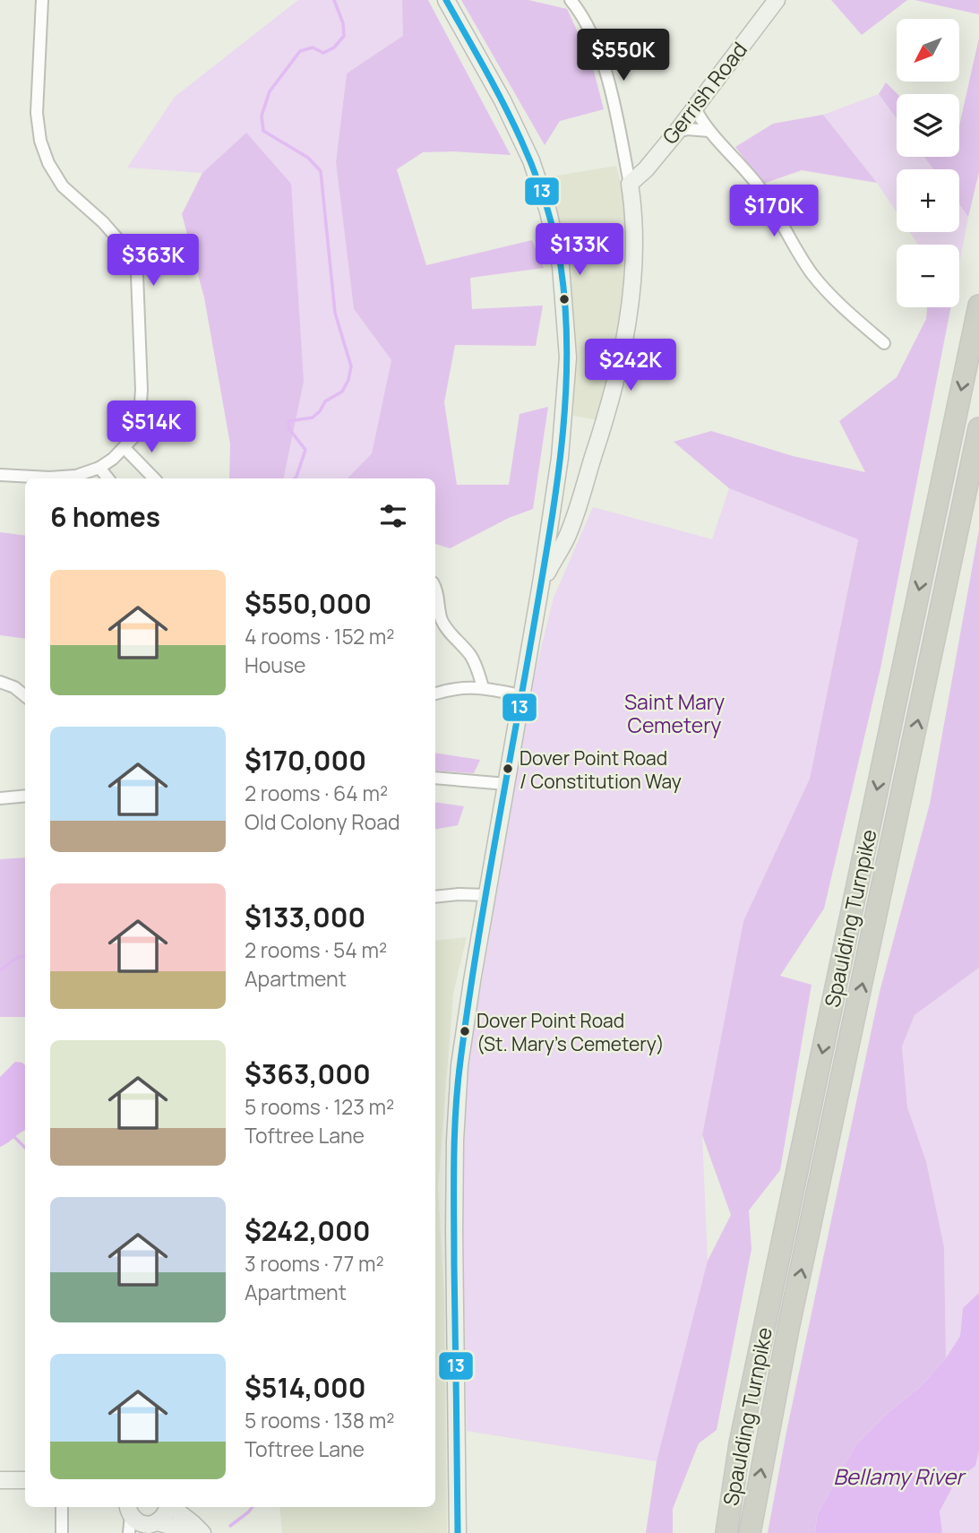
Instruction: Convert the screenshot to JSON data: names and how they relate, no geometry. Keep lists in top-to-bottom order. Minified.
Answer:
{"streets":{"highway":["Spaulding Turnpike"],"main road":["Gerrish Road"]},"water":["Bellamy River"],"parks":["Saint Mary Cemetery"],"places":["Dover Point Road / Constitution Way","Dover Point Road (St. Mary's Cemetery)"],"lines":["transit line 13"],"north":"bottom left","page":{"map_buttons":["+","−"],"price":["$550K","$170K","$133K","$363K","$242K","$514K"],"heading":"6 homes","list":[{"name":"$550,000","note":"4 rooms · 152 m² · House"},{"name":"$170,000","note":"2 rooms · 64 m² · Old Colony Road"},{"name":"$133,000","note":"2 rooms · 54 m² · Apartment"},{"name":"$363,000","note":"5 rooms · 123 m² · Toftree Lane"},{"name":"$242,000","note":"3 rooms · 77 m² · Apartment"},{"name":"$514,000","note":"5 rooms · 138 m² · Toftree Lane"}]}}
